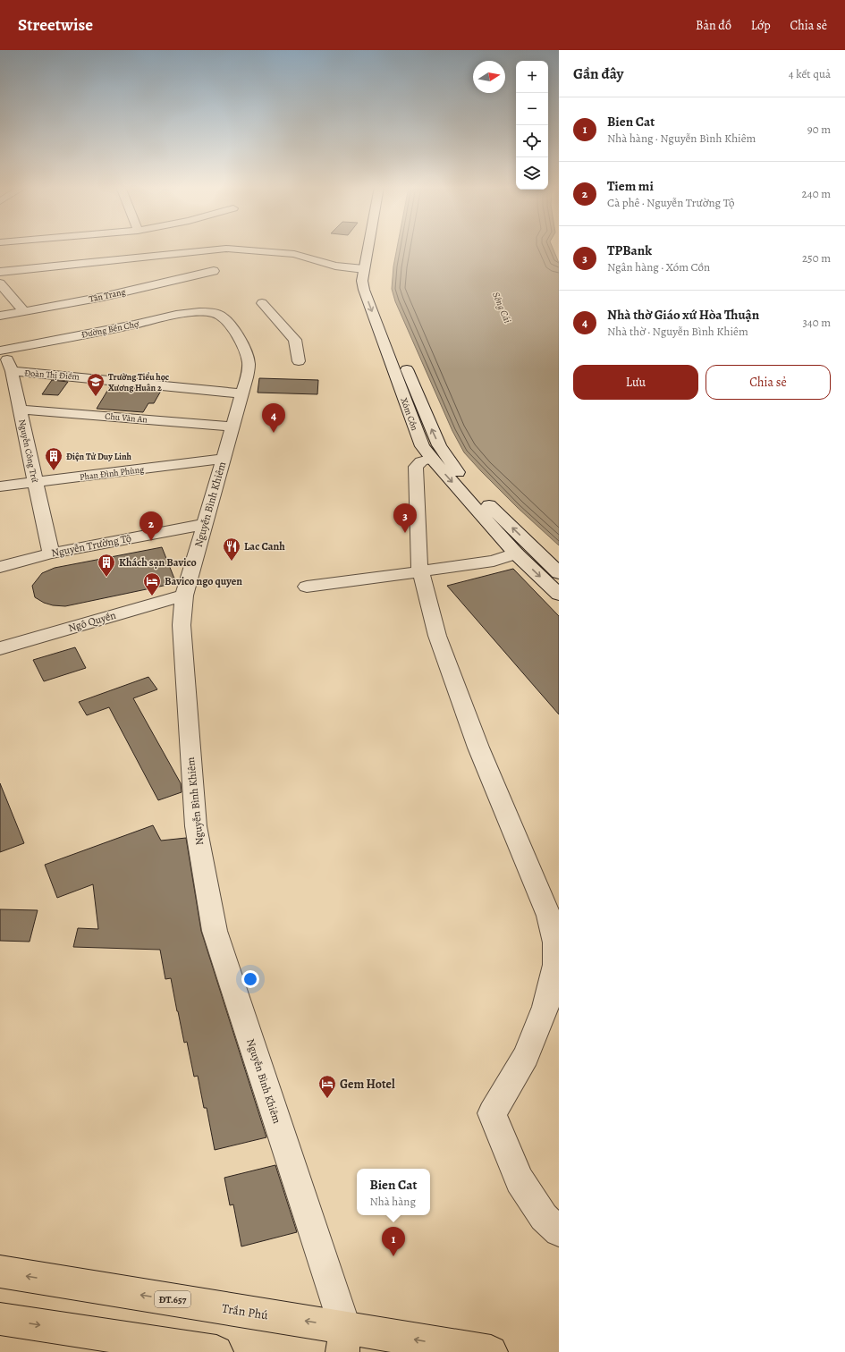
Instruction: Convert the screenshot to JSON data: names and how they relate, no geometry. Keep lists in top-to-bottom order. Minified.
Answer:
{"streets":{"main road":["ĐT.657","Trần Phú"],"street":["Tân Trang","Đường Bến Chợ","Đoàn Thị Điểm","Xóm Cồn","Chu Văn An","Nguyễn Công Trứ","Phan Đình Phùng","Nguyễn Bình Khiêm","Nguyễn Trường Tộ","Ngô Quyền"]},"crossings":[["Đường Bến Chợ","Nguyễn Công Trứ"],["Đường Bến Chợ","Nguyễn Bình Khiêm"],["Đoàn Thị Điểm","Nguyễn Công Trứ"],["Đoàn Thị Điểm","Nguyễn Bình Khiêm"],["Chu Văn An","Nguyễn Công Trứ"],["Chu Văn An","Nguyễn Bình Khiêm"],["Nguyễn Công Trứ","Phan Đình Phùng"],["Nguyễn Công Trứ","Nguyễn Trường Tộ"],["Phan Đình Phùng","Nguyễn Bình Khiêm"],["Nguyễn Bình Khiêm","Nguyễn Trường Tộ"],["Nguyễn Bình Khiêm","Ngô Quyền"],["Nguyễn Bình Khiêm","Trần Phú"]],"water":["Sông Cái"],"places":{"school or university":["Trường Tiểu học Xương Huân 2"],"building":["Điện Tử Duy Linh","Khách sạn Bavico"],"restaurant":["Lac Canh"],"hotel":["Bavico ngo quyen","Gem Hotel"]},"north":"right","page":{"header":"Streetwise","nav":["Bản đồ","Lớp","Chia sẻ"],"heading":["Gần đây","4 kết quả"],"map_buttons":["+","−"],"list":[{"mark":"1","name":"Bien Cat","note":"Nhà hàng · Nguyễn Bình Khiêm","value":"90 m"},{"mark":"2","name":"Tiem mi","note":"Cà phê · Nguyễn Trường Tộ","value":"240 m"},{"mark":"3","name":"TPBank","note":"Ngân hàng · Xóm Cồn","value":"250 m"},{"mark":"4","name":"Nhà thờ Giáo xứ Hòa Thuận","note":"Nhà thờ · Nguyễn Bình Khiêm","value":"340 m"}],"buttons":["Lưu","Chia sẻ"],"pins":["4","3","2","1"],"popup":["Bien Cat","Nhà hàng"]}}
